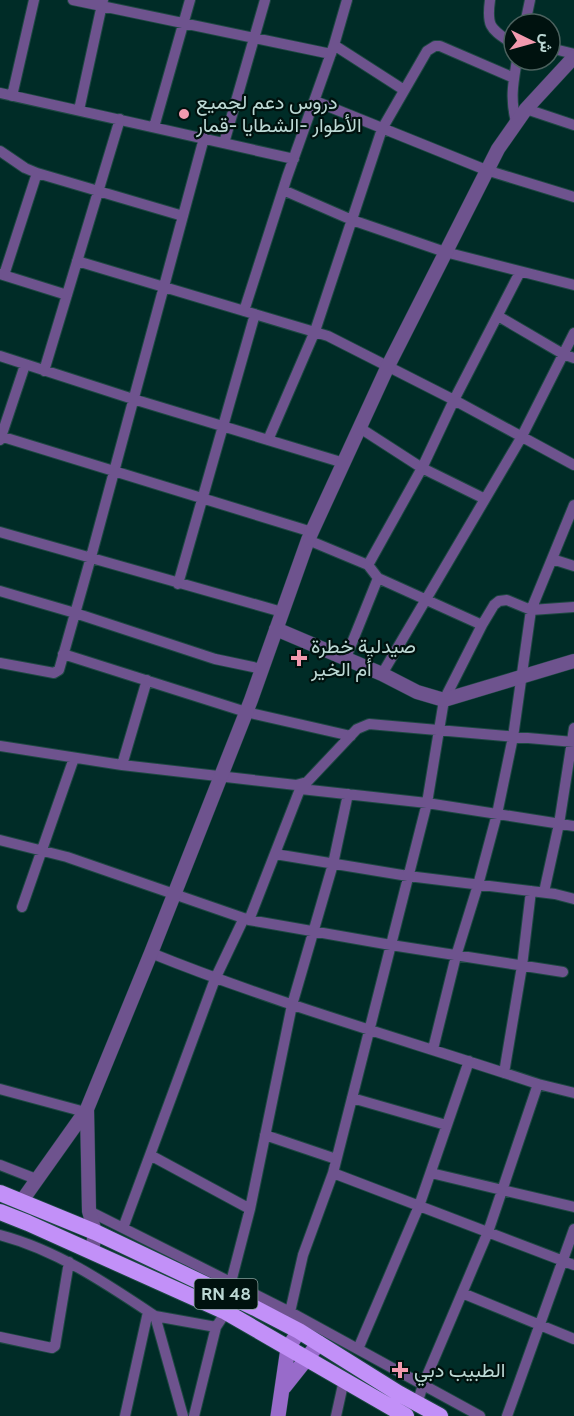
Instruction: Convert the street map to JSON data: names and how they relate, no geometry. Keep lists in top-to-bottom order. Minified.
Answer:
{"streets":{"highway":["RN 48"]},"places":{"other":["دروس دعم لجميع الأطوار -الشطايا -قمار"],"health":["صيدلية خطرة أم الخير","الطبيب دبي"]},"north":"right"}
